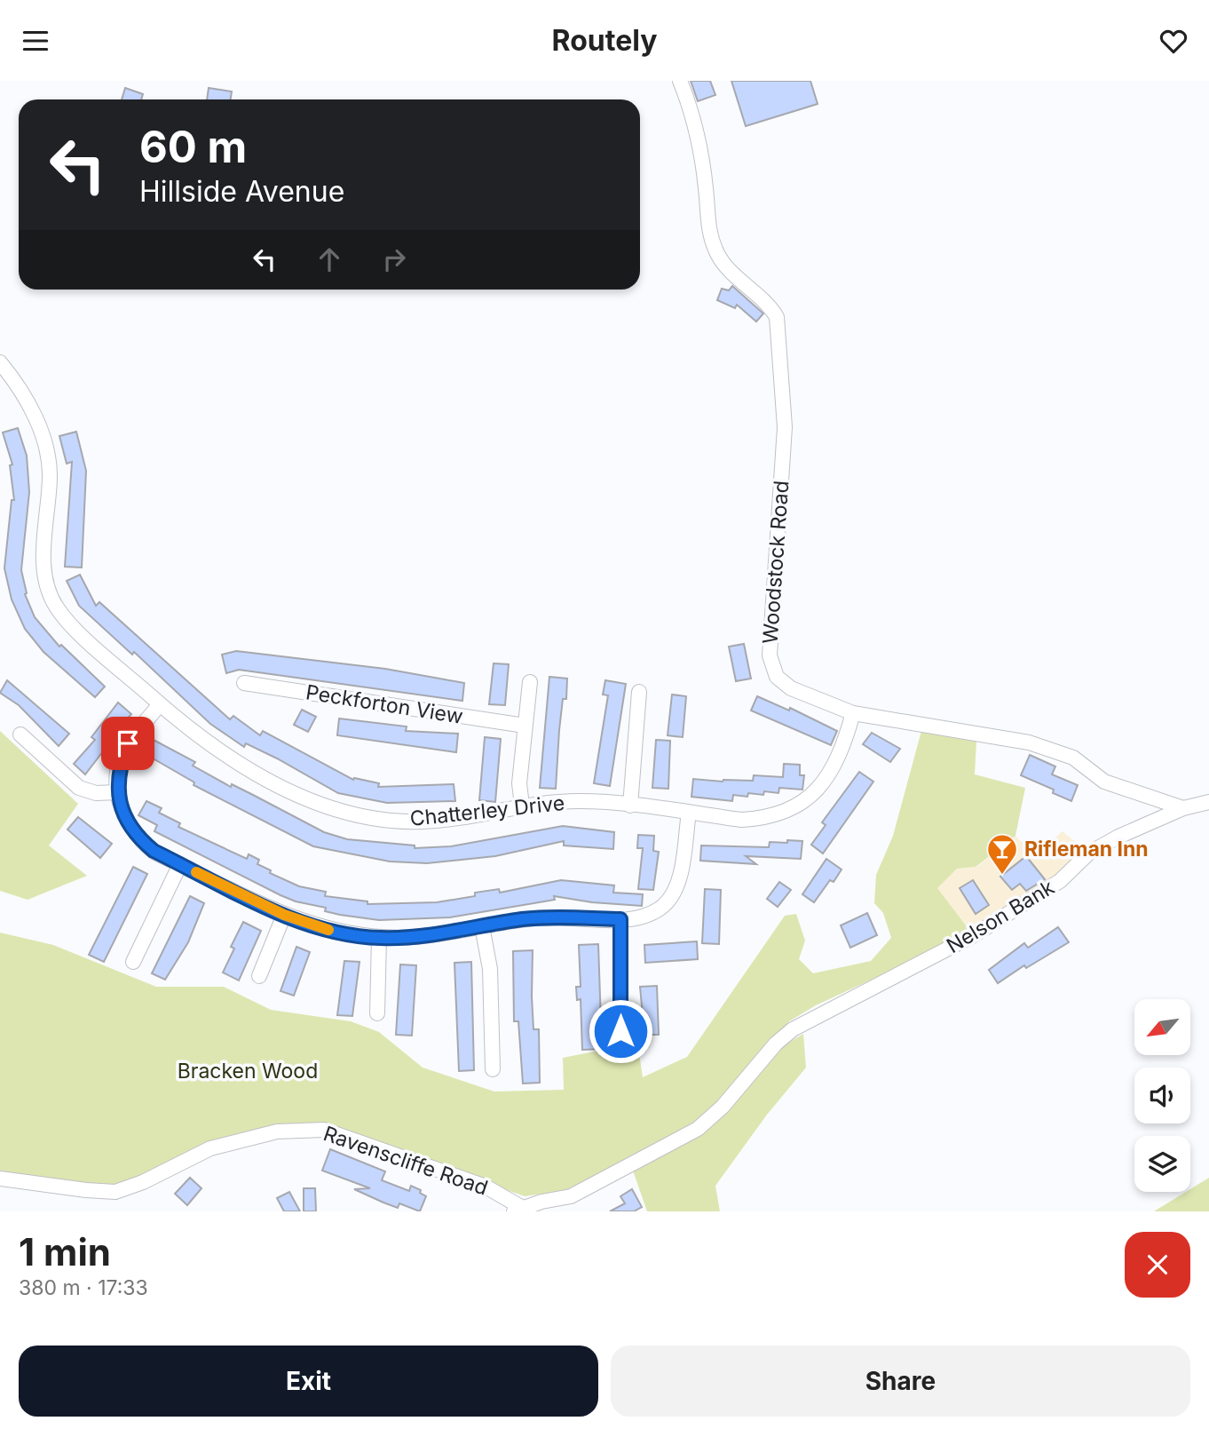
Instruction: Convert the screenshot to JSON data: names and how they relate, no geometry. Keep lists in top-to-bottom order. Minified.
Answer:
{"streets":{"street":["Woodstock Road","Peckforton View","Chatterley Drive","Nelson Bank","Ravenscliffe Road"]},"crossings":[["Woodstock Road","Chatterley Drive"],["Woodstock Road","Nelson Bank"],["Nelson Bank","Ravenscliffe Road"]],"parks":["Bracken Wood"],"places":{"bar":["Rifleman Inn"]},"north":"bottom left","page":{"header":"Routely","turn":["60 m","Hillside Avenue"],"heading":["1 min","380 m · 17:33"],"buttons":["Exit","Share"]}}
